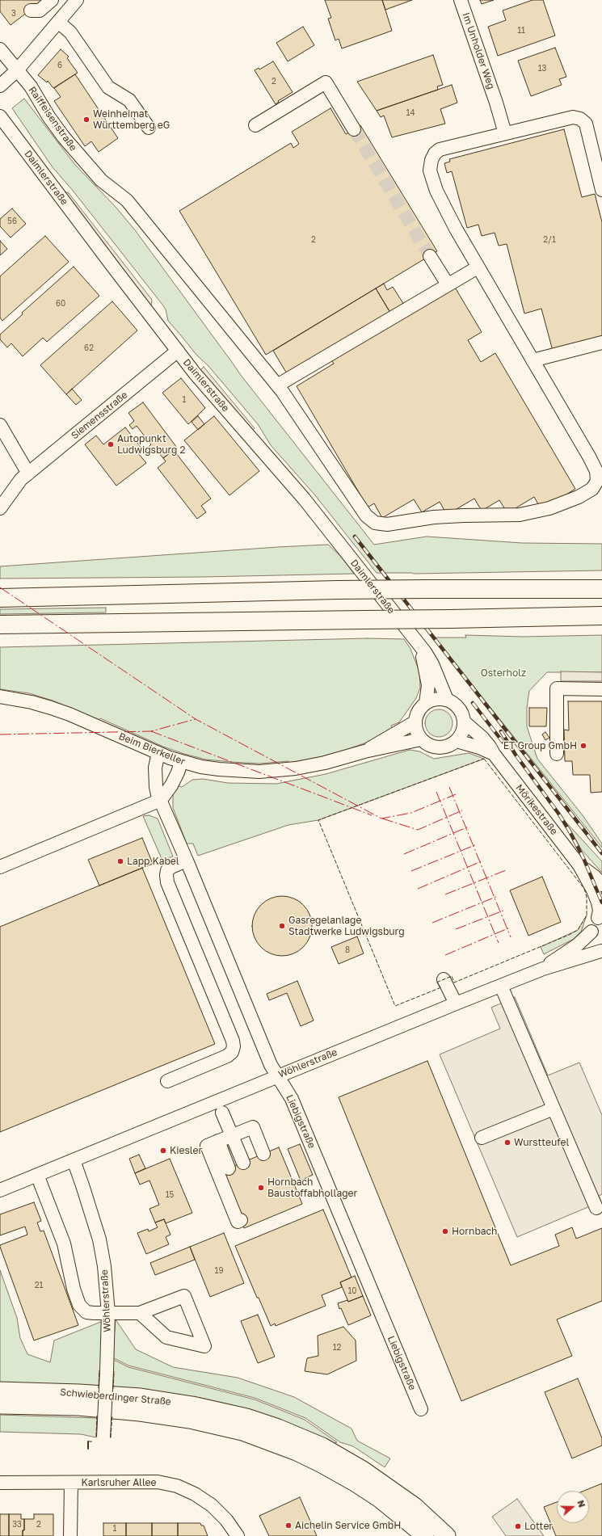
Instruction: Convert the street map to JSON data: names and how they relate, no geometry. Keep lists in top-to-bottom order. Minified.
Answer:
{"streets":{"main road":["Schwieberdinger Straße"],"street":["Im Unholder Weg","Raiffeisenstraße","Daimlerstraße","Siemensstraße","Beim Bierkeller","Mörikestraße","Wöhlerstraße","Liebigstraße","Karlsruher Allee"]},"crossings":[["Daimlerstraße","Siemensstraße"],["Daimlerstraße","Beim Bierkeller"],["Daimlerstraße","Mörikestraße"],["Beim Bierkeller","Mörikestraße"],["Beim Bierkeller","Liebigstraße"],["Mörikestraße","Wöhlerstraße"],["Wöhlerstraße","Liebigstraße"]],"parks":["Osterholz"],"places":["Weinheimat Württemberg eG","Autopunkt Ludwigsburg 2","ET Group GmbH","Lapp Kabel","Gasregelanlage Stadtwerke Ludwigsburg","Wurstteufel","Kiesler","Hornbach Baustoffabhollager","Hornbach","Aichelin Service GmbH","Lotter"],"house_numbers":["3","11","6","13","2","14","56","2","2/1","60","62","1","8","15","19","21","10","12","33","2","1"],"north":"right"}
